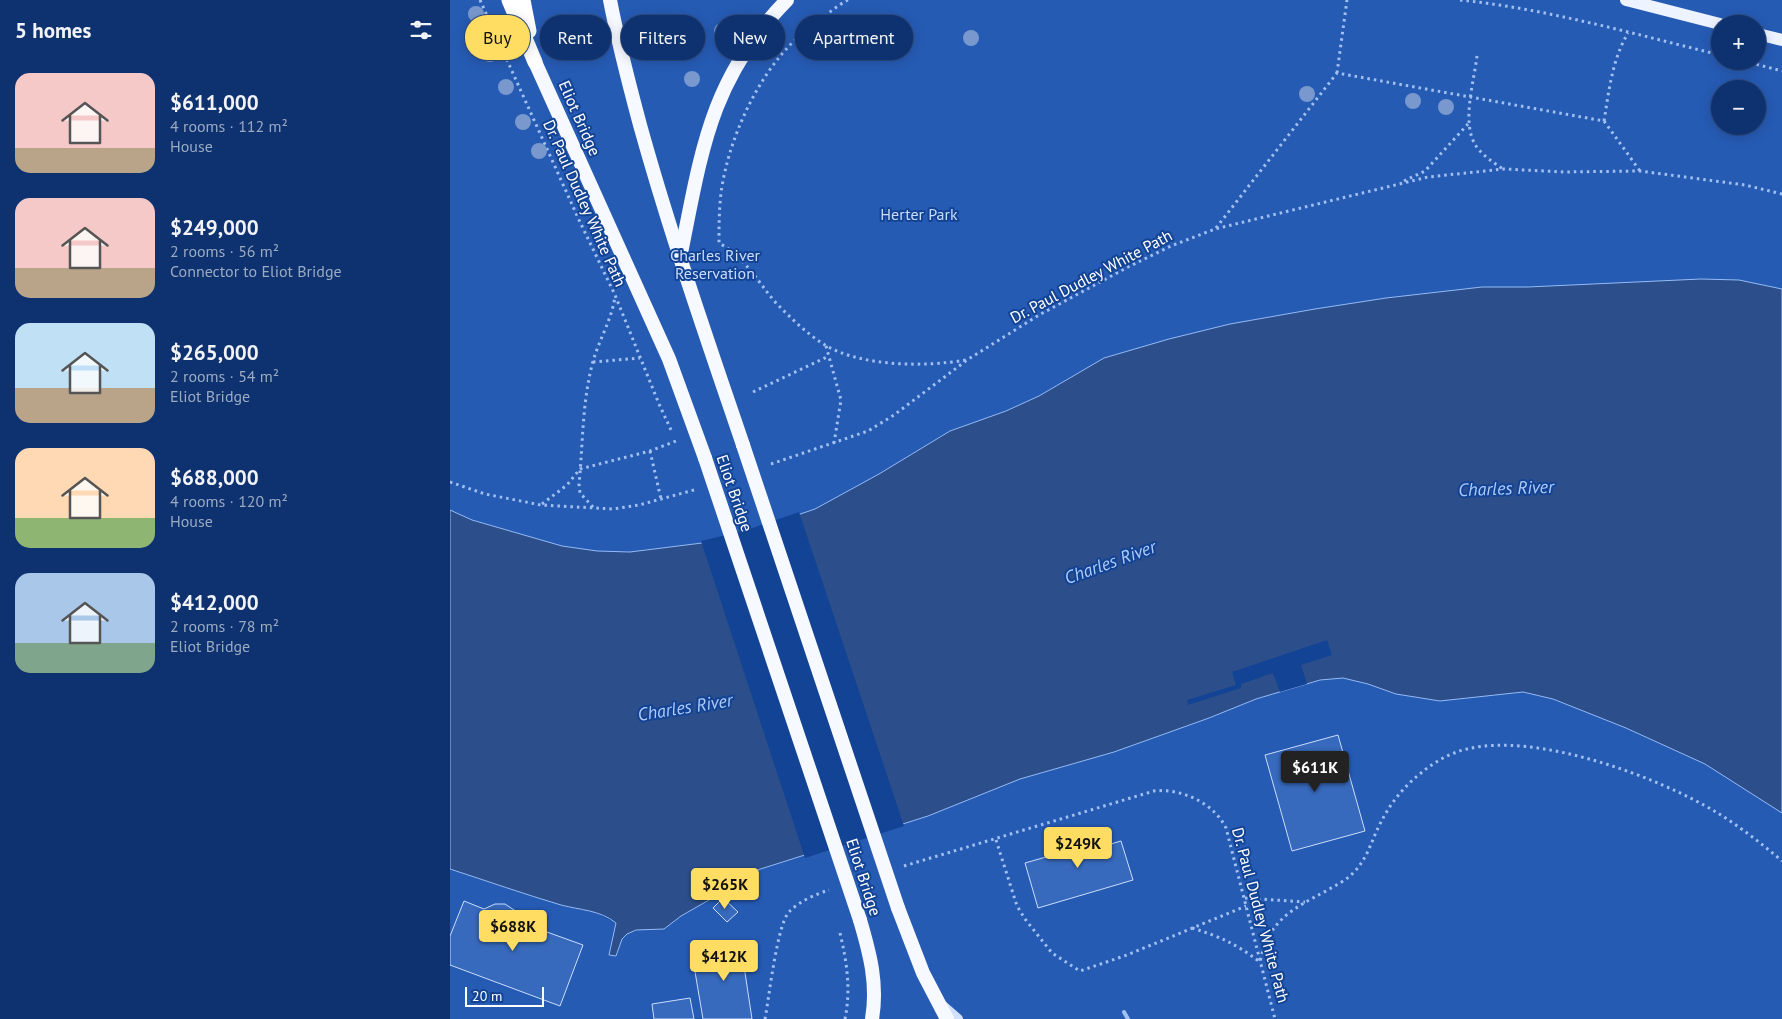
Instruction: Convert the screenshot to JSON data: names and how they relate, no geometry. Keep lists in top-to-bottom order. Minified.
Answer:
{"streets":{"highway":["Eliot Bridge"],"path":["Dr. Paul Dudley White Path"]},"water":["Charles River"],"parks":["Herter Park","Charles River Reservation"],"scale_bar":"20 m","page":{"heading":"5 homes","map_buttons":["+","−"],"chip":["Buy","Rent","Filters","New","Apartment"],"list":[{"name":"$611,000","note":"4 rooms · 112 m² · House"},{"name":"$249,000","note":"2 rooms · 56 m² · Connector to Eliot Bridge"},{"name":"$265,000","note":"2 rooms · 54 m² · Eliot Bridge"},{"name":"$688,000","note":"4 rooms · 120 m² · House"},{"name":"$412,000","note":"2 rooms · 78 m² · Eliot Bridge"}],"price":["$611K","$249K","$265K","$688K","$412K"],"scale":"20 m"}}
